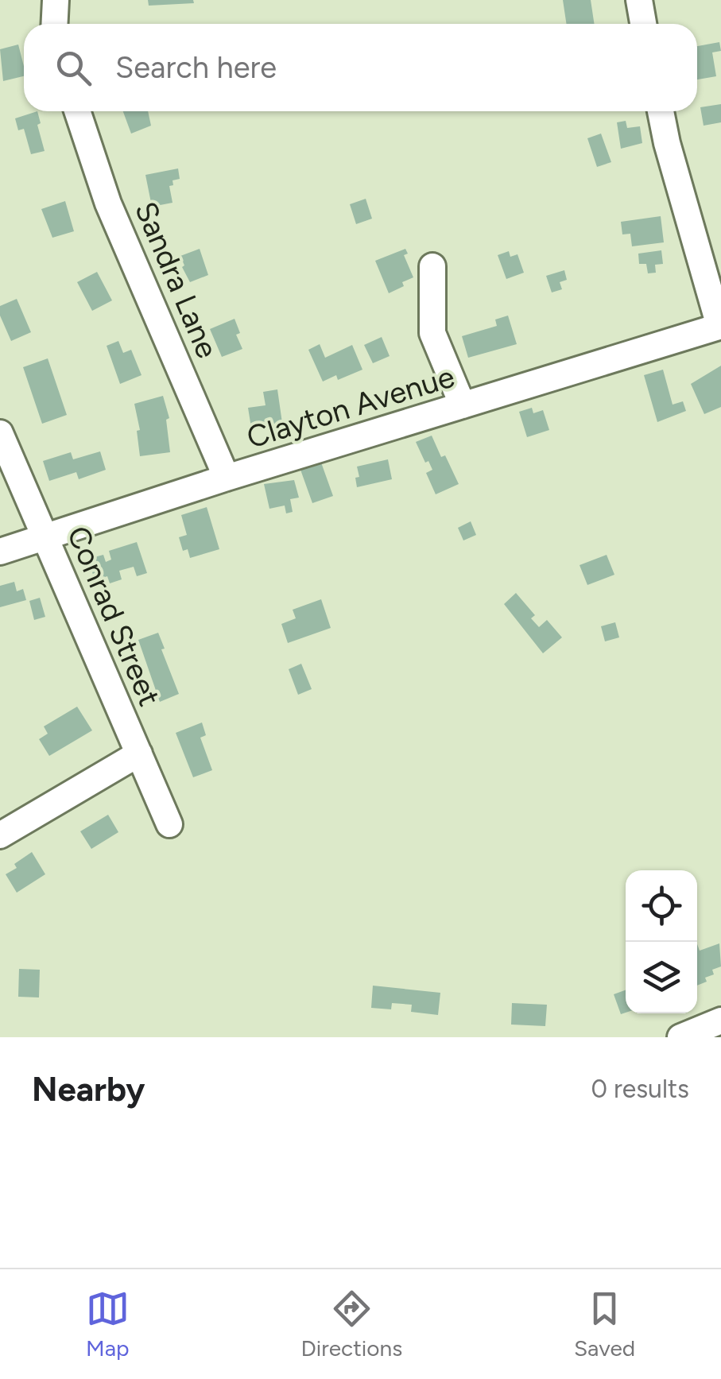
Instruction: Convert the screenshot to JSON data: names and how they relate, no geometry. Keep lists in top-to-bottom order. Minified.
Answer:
{"streets":{"street":["Sandra Lane","Clayton Avenue","Conrad Street"]},"crossings":[["Sandra Lane","Clayton Avenue"],["Clayton Avenue","Conrad Street"]],"page":{"search":"Search here","heading":["Nearby","0 results"],"nav":["Map","Directions","Saved"]}}
